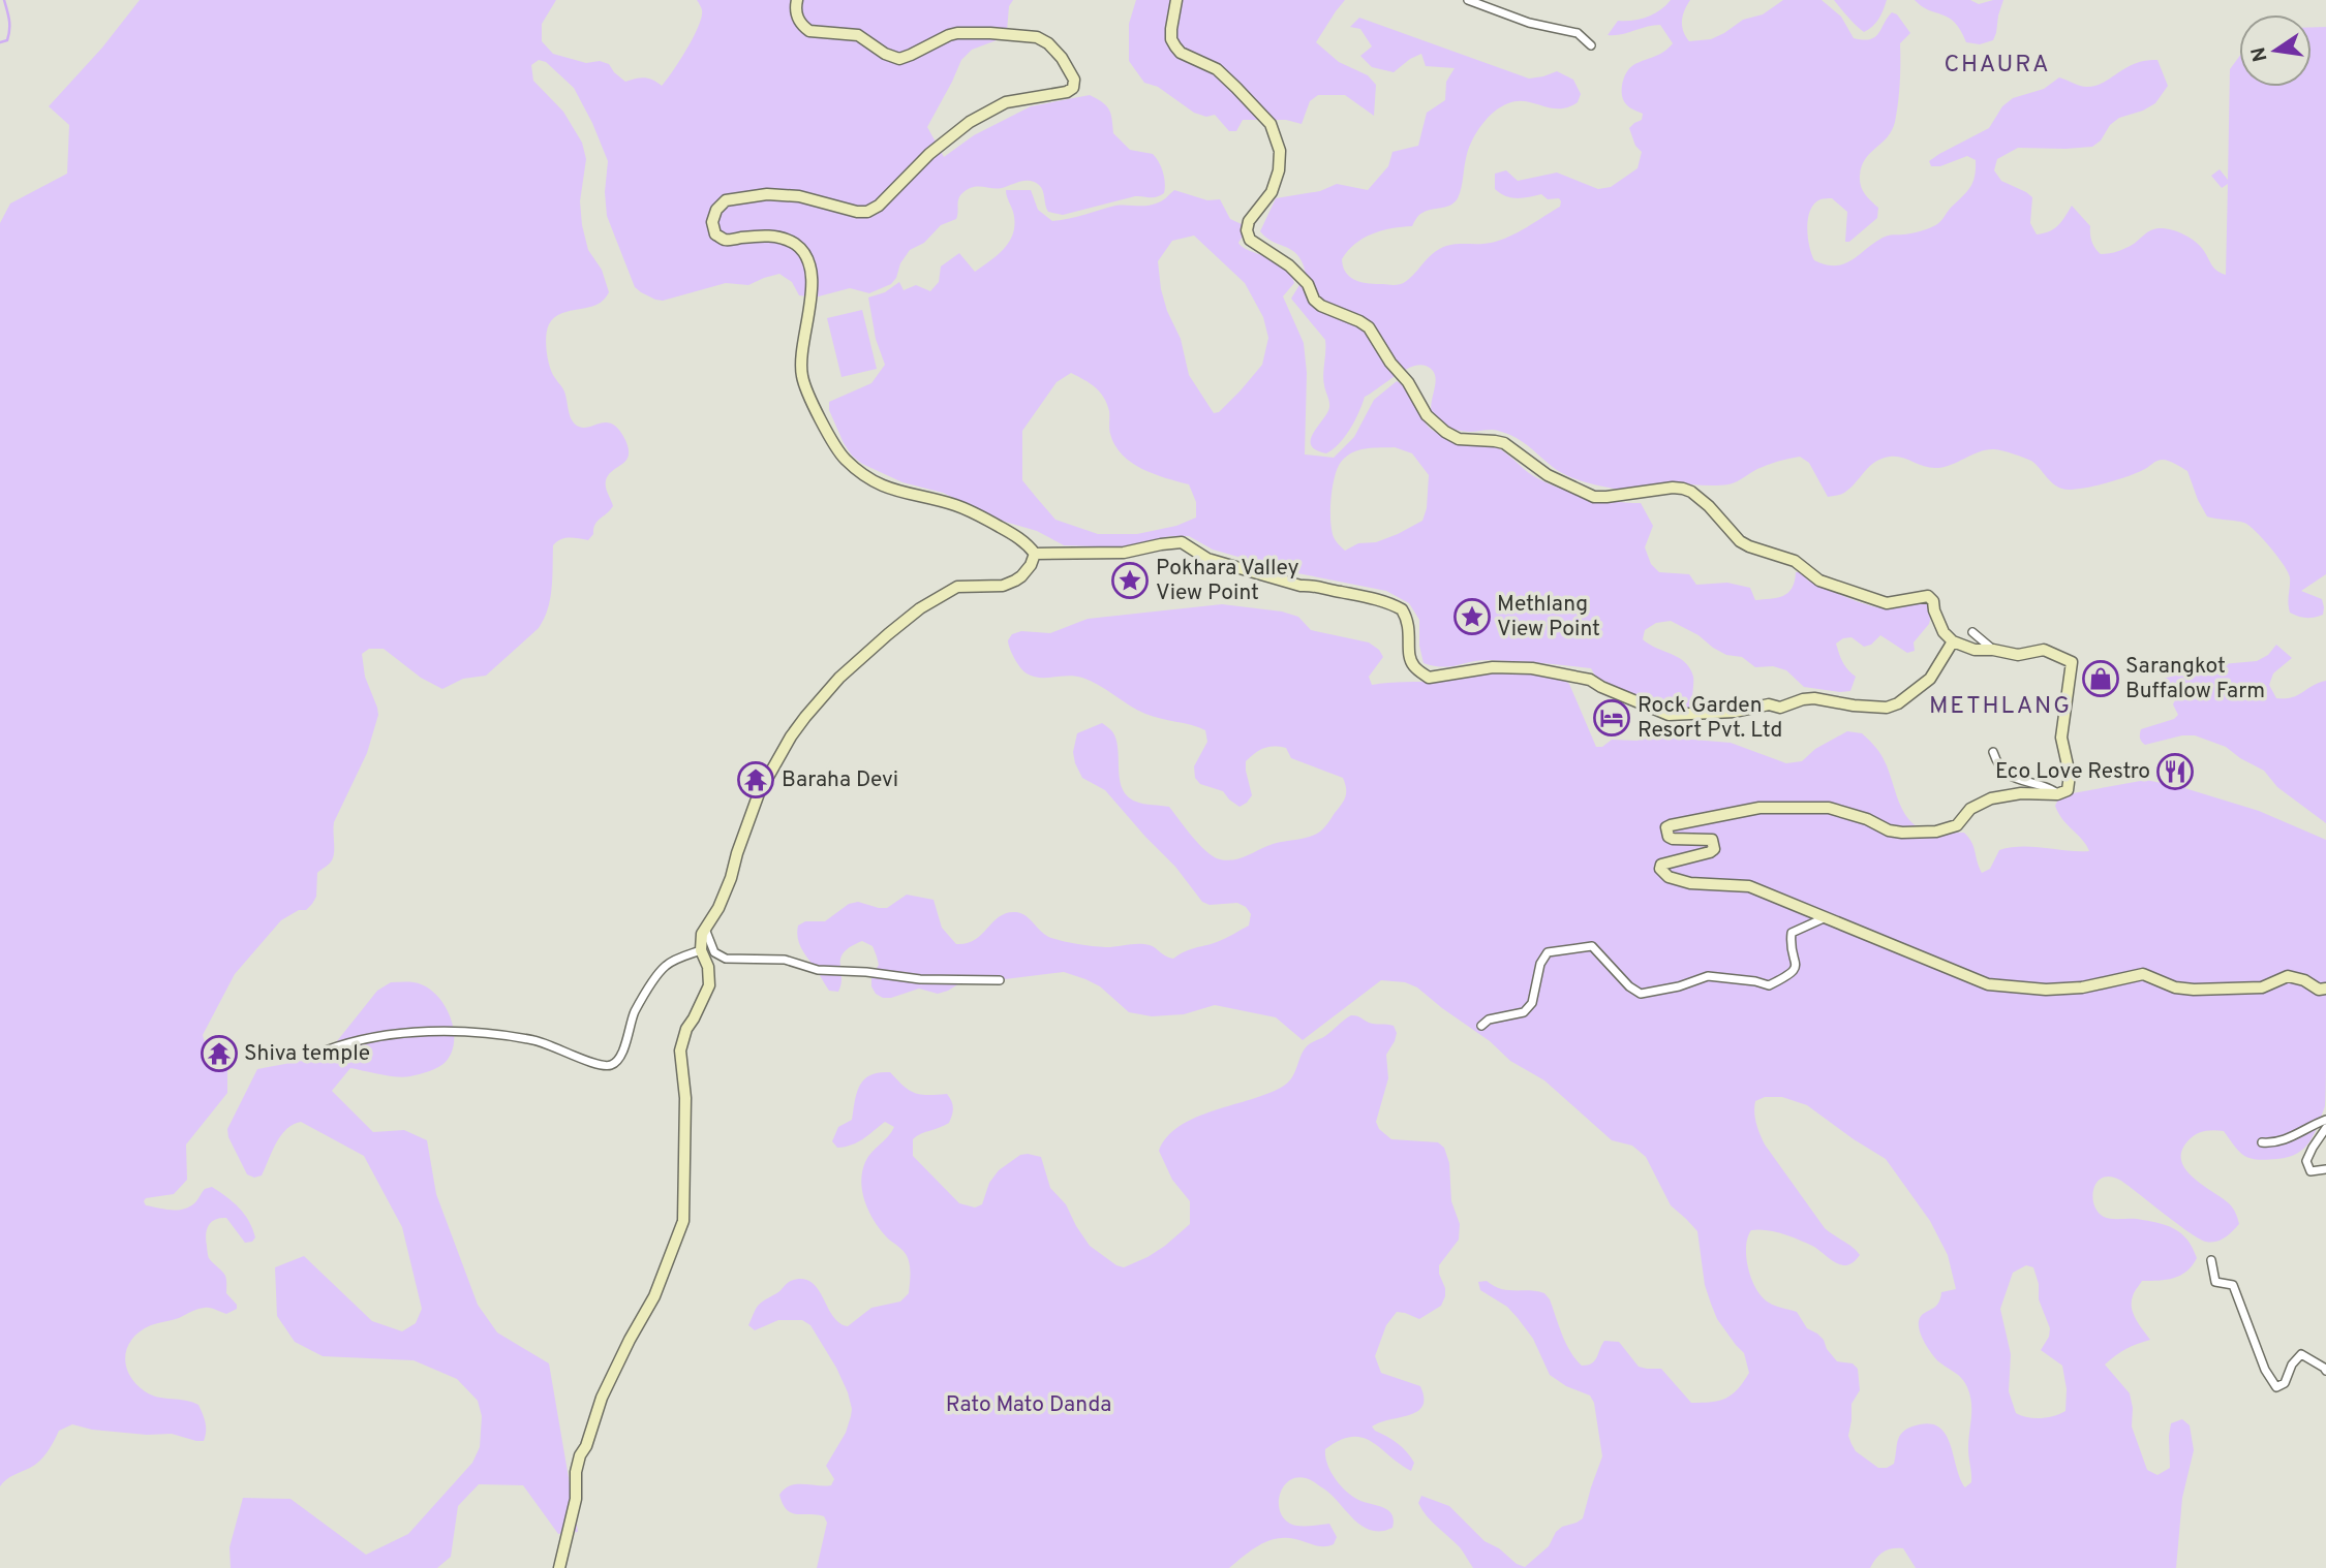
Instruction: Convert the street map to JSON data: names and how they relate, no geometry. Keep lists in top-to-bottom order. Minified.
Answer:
{"districts":["CHAURA","METHLANG"],"parks":["Rato Mato Danda"],"places":{"place":["Pokhara Valley View Point","Methlang View Point"],"shop":["Sarangkot Buffalow Farm"],"hotel":["Rock Garden Resort Pvt. Ltd"],"restaurant":["Eco Love Restro"],"temple":["Baraha Devi","Shiva temple"]},"north":"left"}
